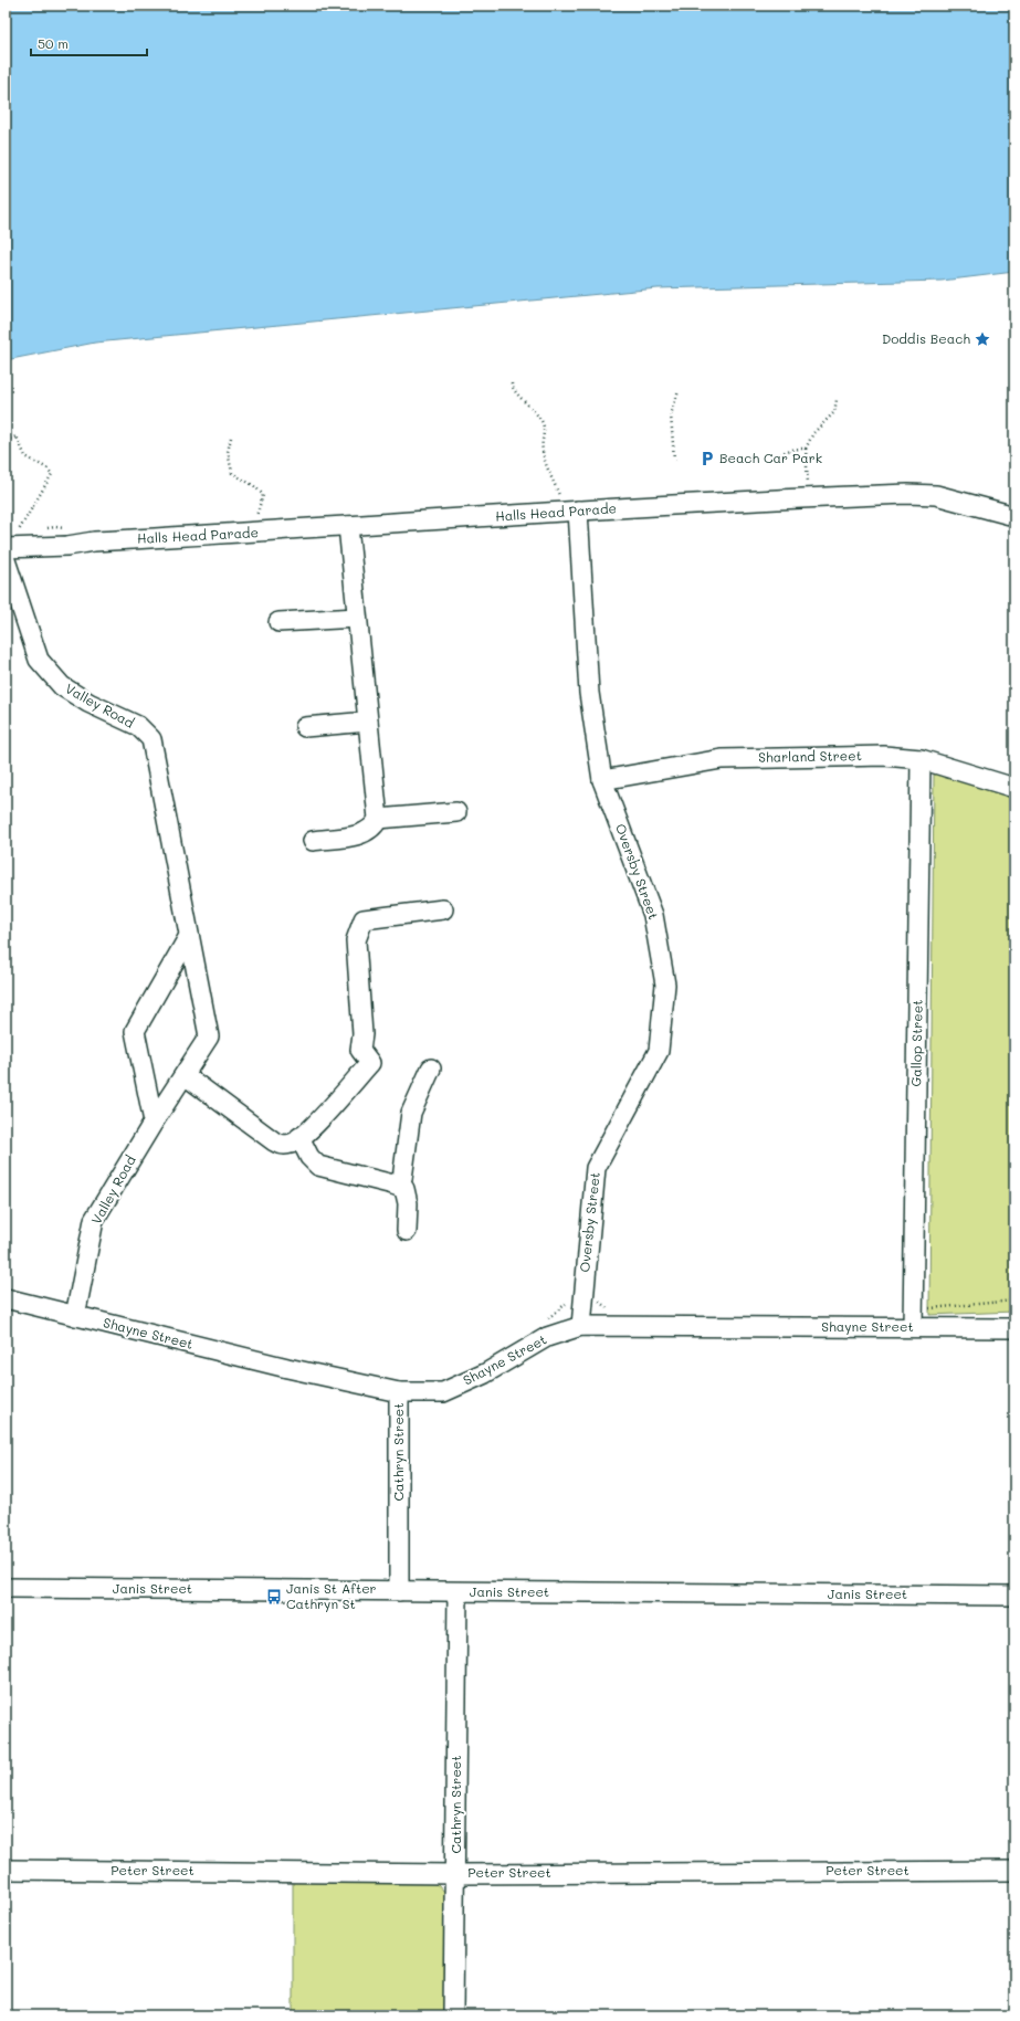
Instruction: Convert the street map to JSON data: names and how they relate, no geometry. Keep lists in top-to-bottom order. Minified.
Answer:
{"streets":{"street":["Halls Head Parade","Valley Road","Sharland Street","Oversby Street","Gallop Street","Shayne Street","Cathryn Street","Janis Street","Peter Street"]},"crossings":[["Halls Head Parade","Oversby Street"],["Valley Road","Shayne Street"],["Sharland Street","Oversby Street"],["Sharland Street","Gallop Street"],["Oversby Street","Shayne Street"],["Gallop Street","Shayne Street"],["Shayne Street","Cathryn Street"],["Cathryn Street","Janis Street"],["Cathryn Street","Peter Street"]],"places":{"place":["Doddis Beach"],"parking":["Beach Car Park"],"bus stop":["Janis St After Cathryn St"]},"scale_bar":"50 m"}
